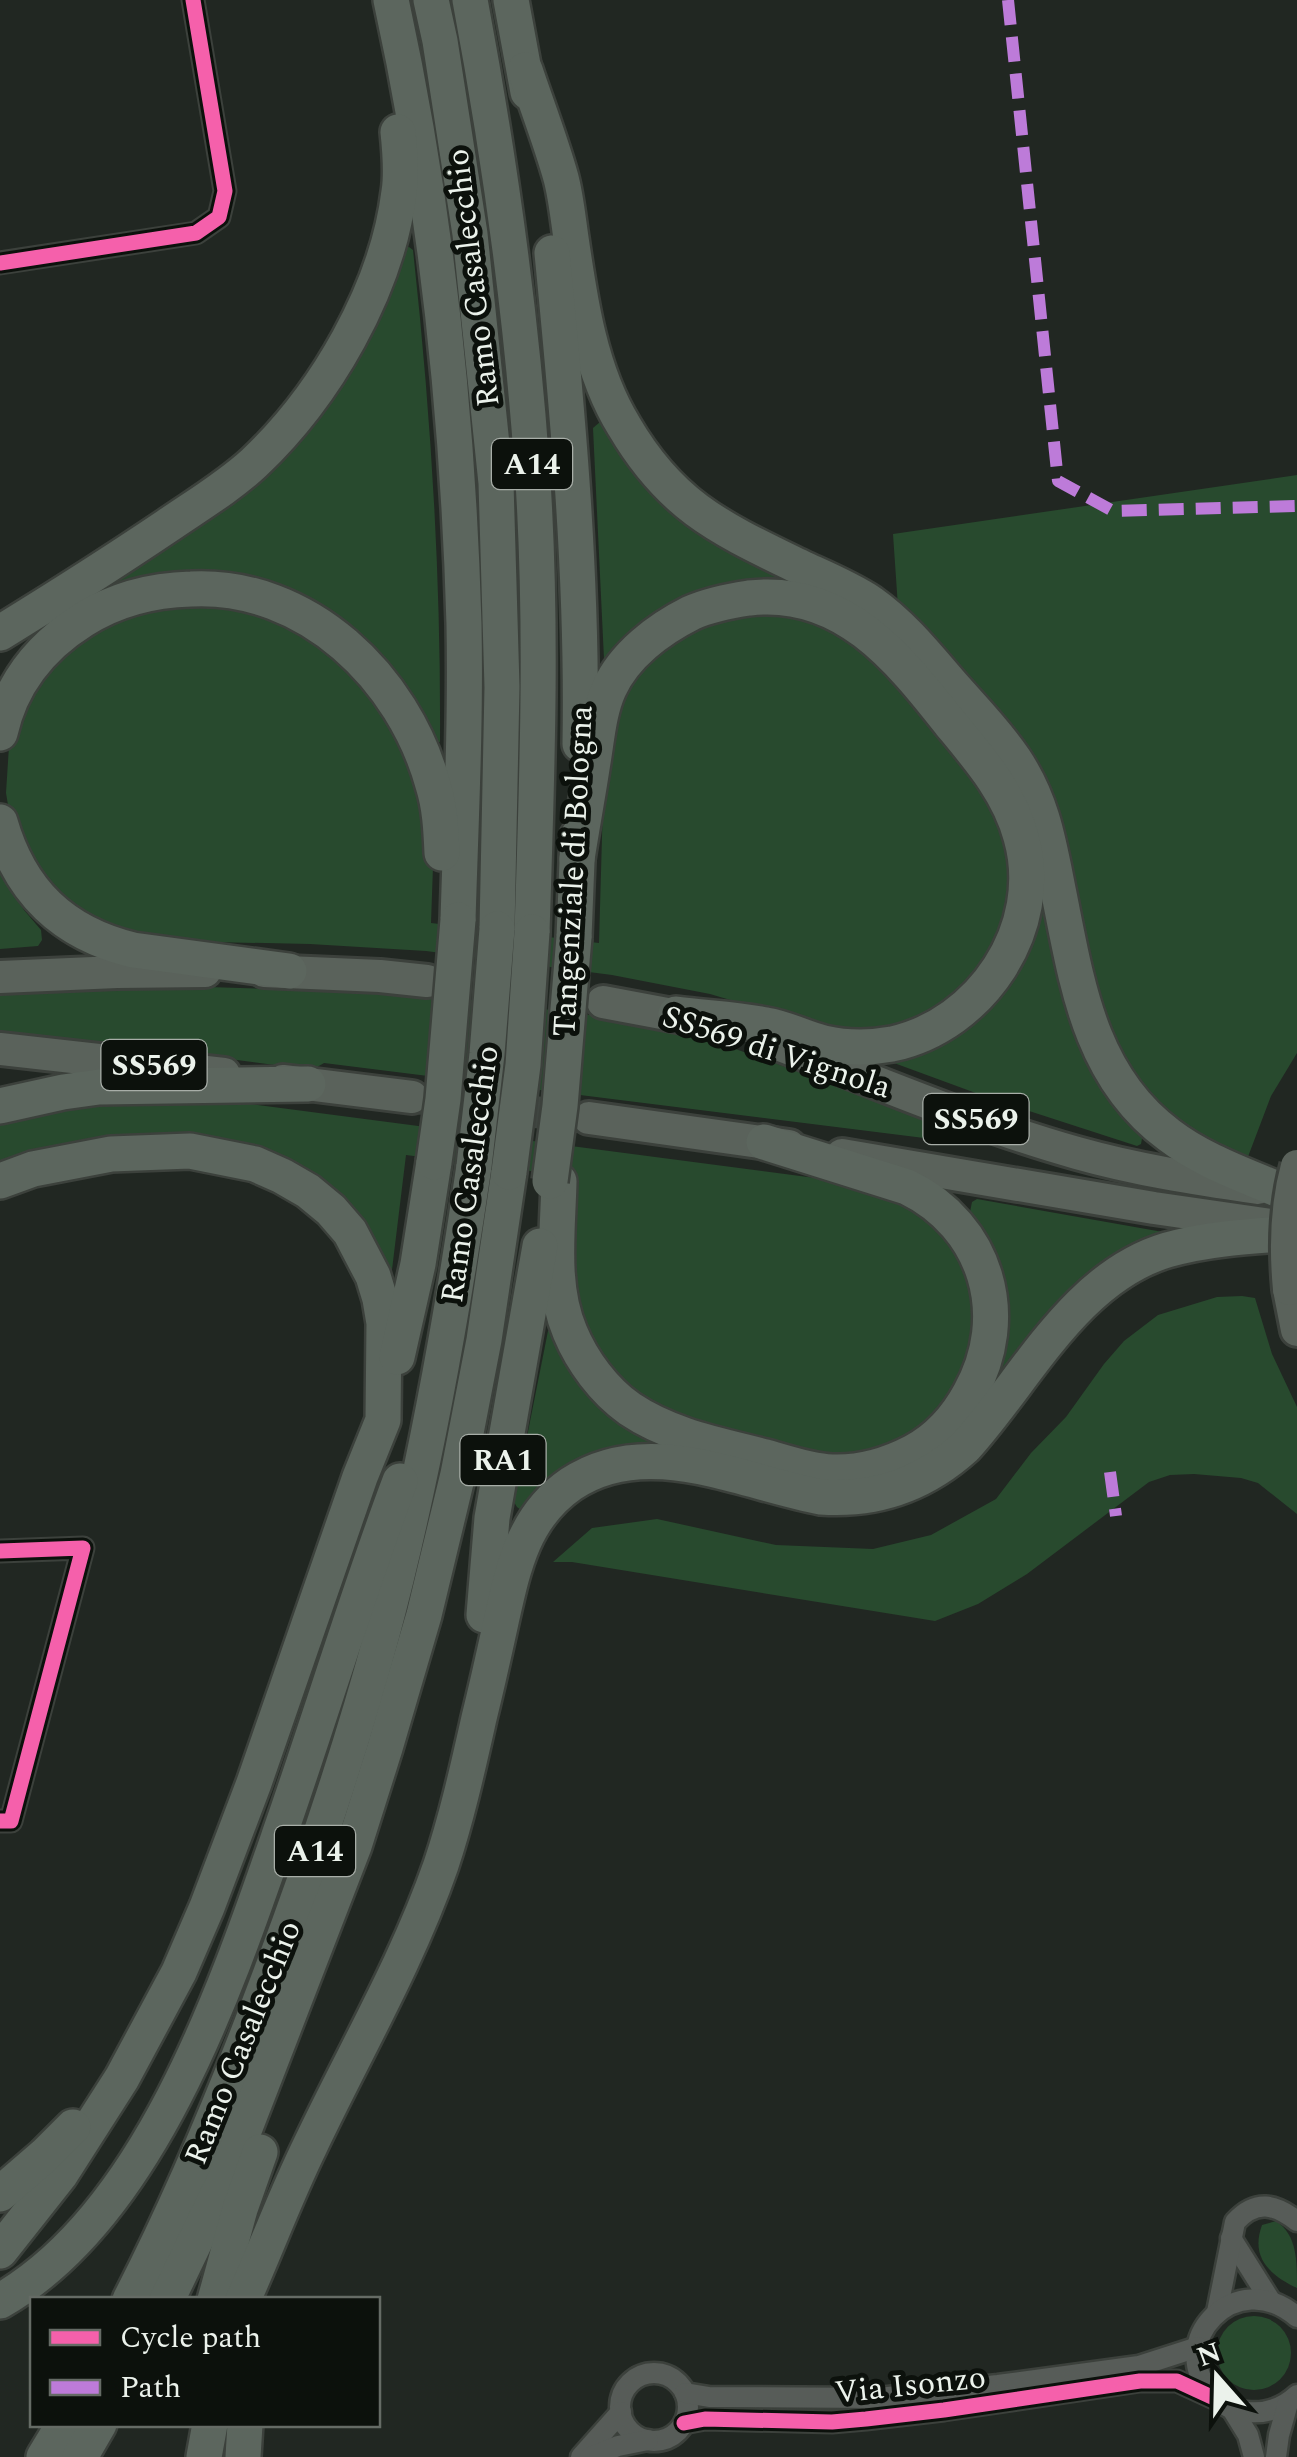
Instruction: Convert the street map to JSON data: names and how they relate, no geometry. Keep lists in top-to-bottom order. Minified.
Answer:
{"streets":{"highway":["Ramo Casalecchio","A14","Tangenziale di Bologna","SS569 di Vignola","SS569","RA1"],"street":["Via Isonzo"]},"crossings":[["Tangenziale di Bologna","SS569"],["Tangenziale di Bologna","RA1"]],"legend":["Cycle path","Path"],"north":"top"}
